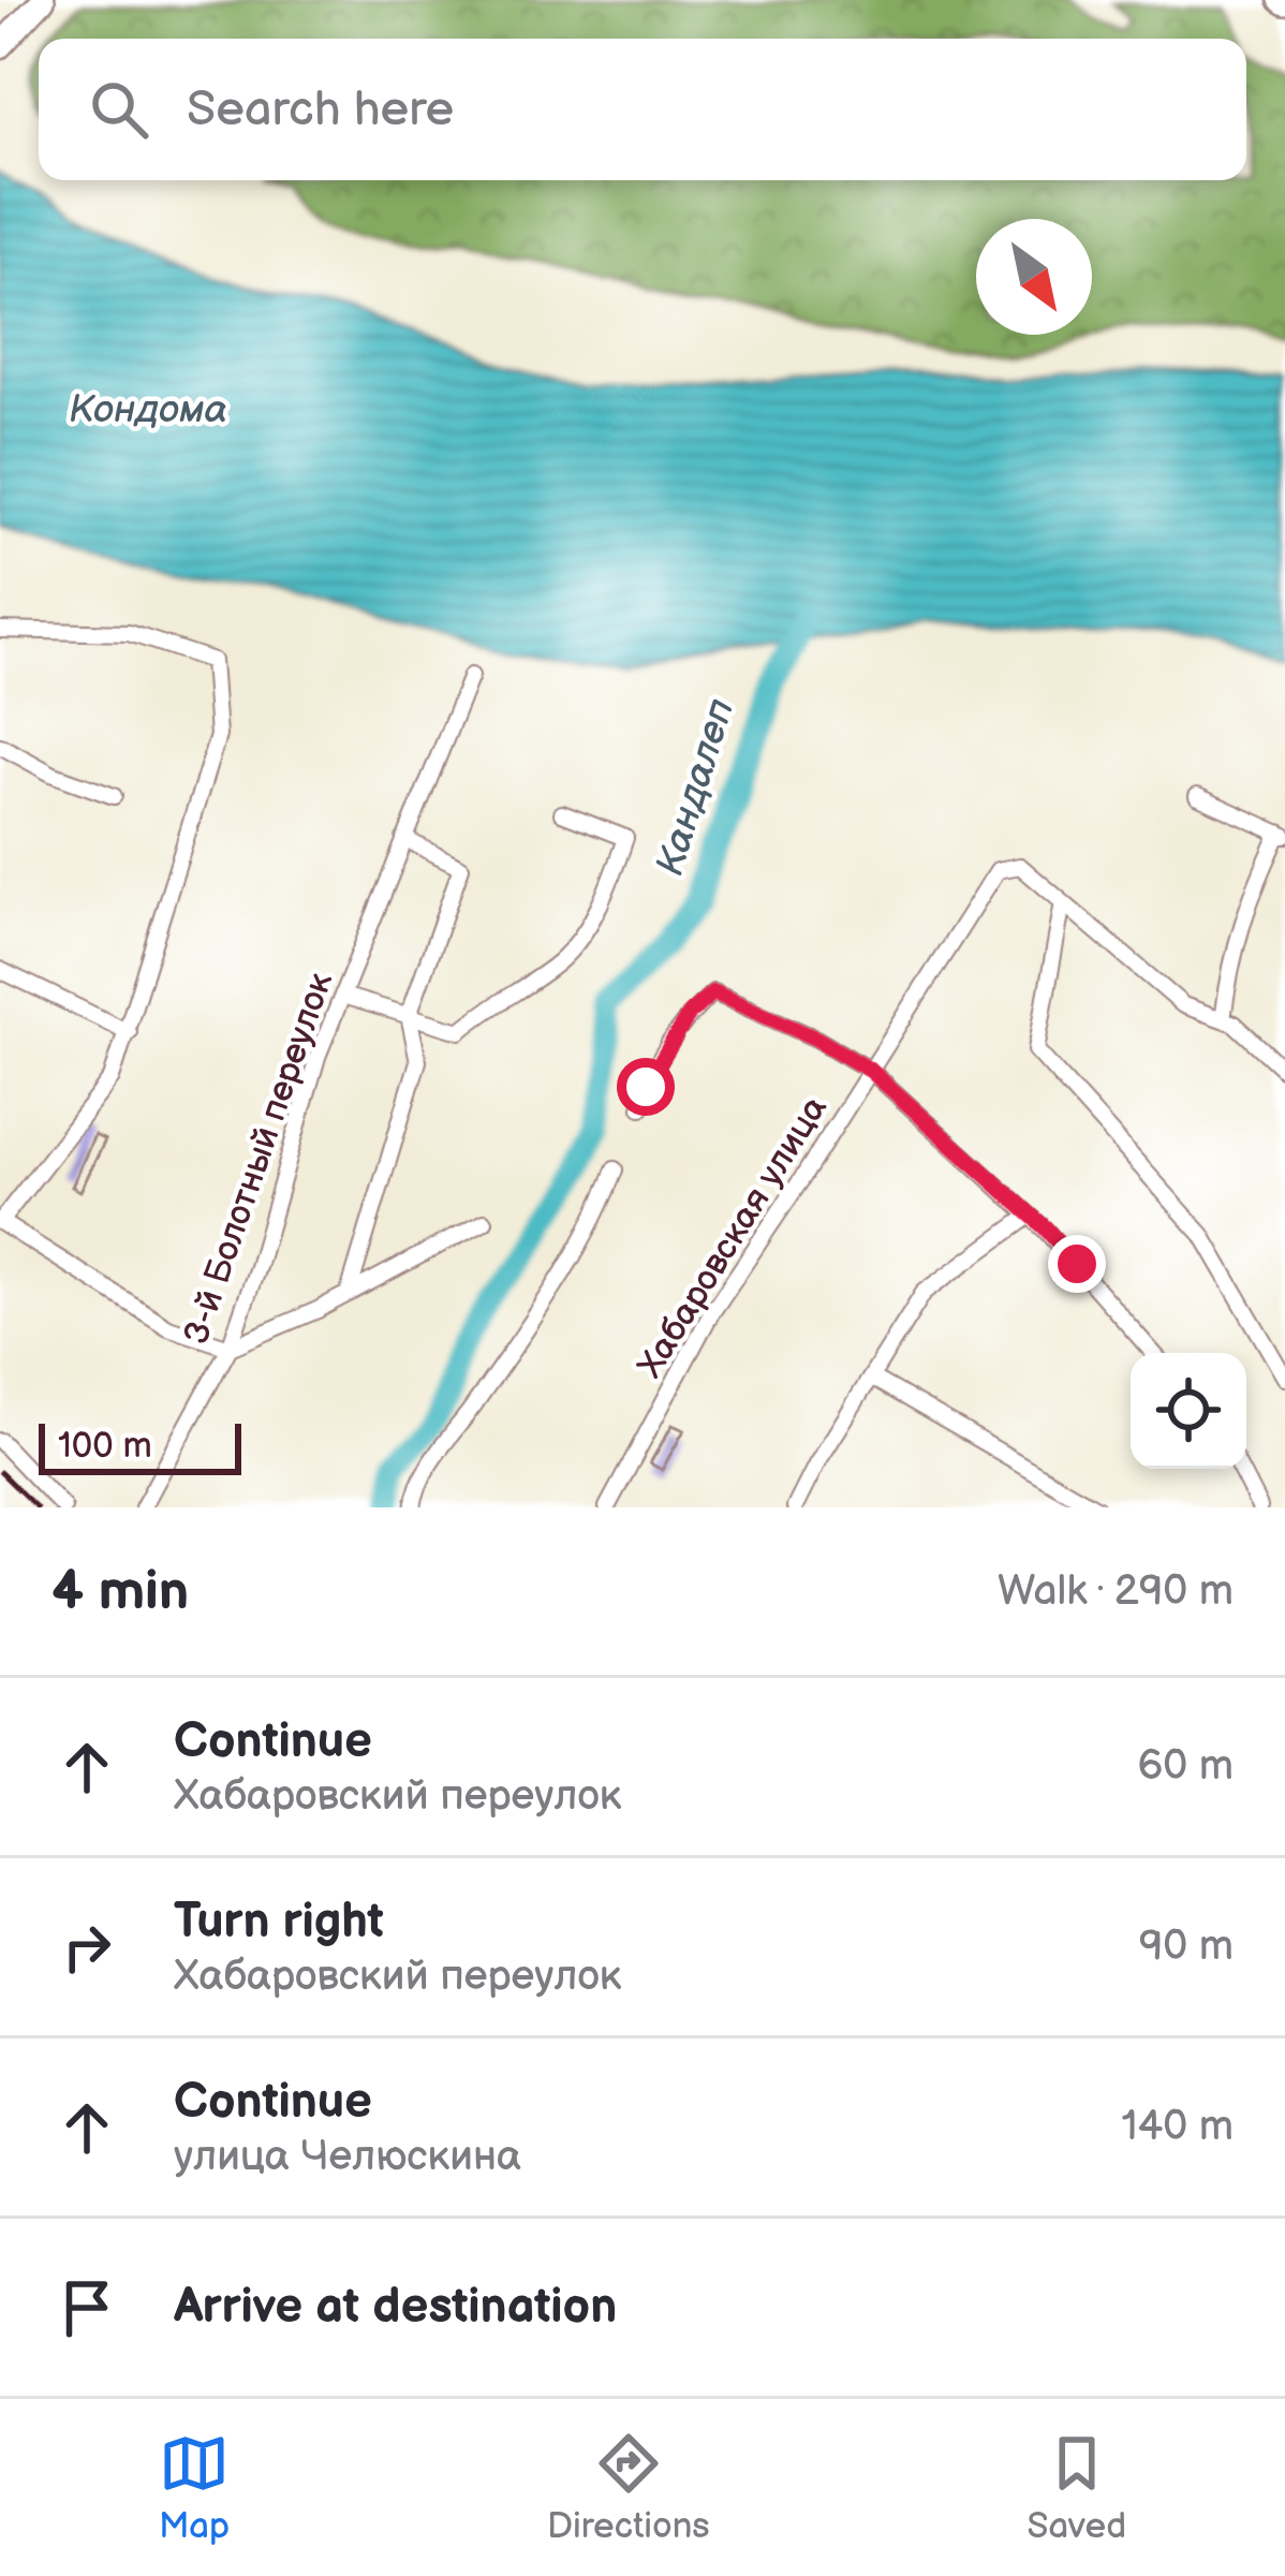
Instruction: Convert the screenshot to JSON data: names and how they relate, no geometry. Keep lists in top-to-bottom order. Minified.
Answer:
{"streets":{"street":["3-й Болотный переулок","Хабаровская улица"]},"water":["Кондома","Кандалеп"],"scale_bar":"100 m","north":"bottom right","page":{"search":"Search here","scale":"100 m","heading":["4 min","Walk · 290 m"],"list":[["Continue","Хабаровский переулок","60 m"],["Turn right","Хабаровский переулок","90 m"],["Continue","улица Челюскина","140 m"],"Arrive at destination"],"nav":["Map","Directions","Saved"]}}
